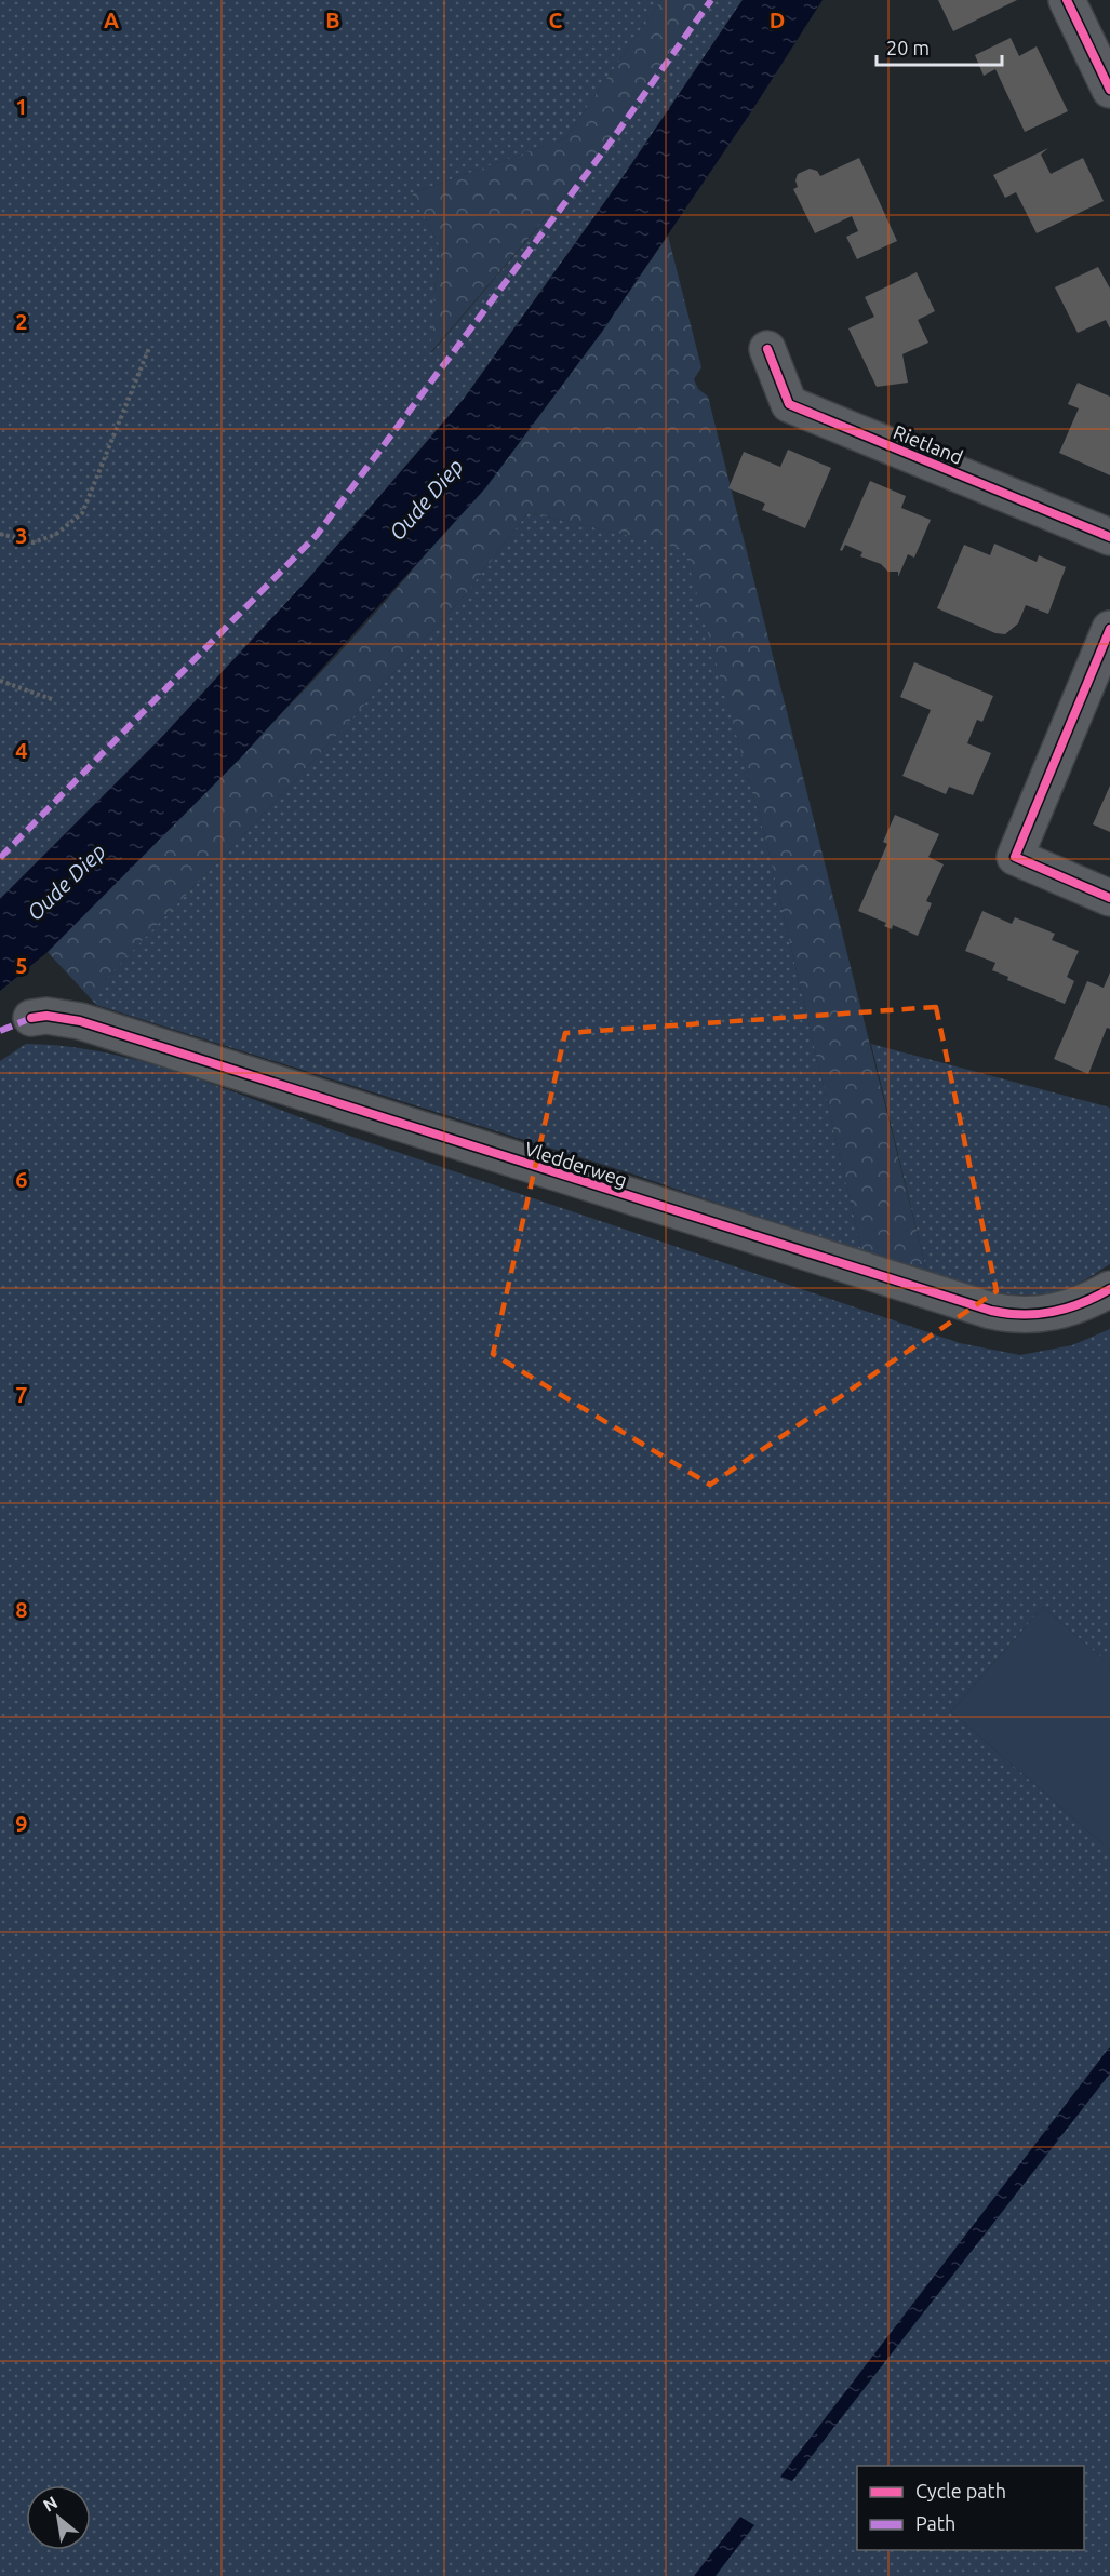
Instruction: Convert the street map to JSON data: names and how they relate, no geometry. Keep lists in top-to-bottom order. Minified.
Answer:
{"streets":{"street":["Rietland","Vledderweg"]},"water":["Oude Diep"],"legend":["Cycle path","Path"],"scale_bar":"20 m","north":"top left","grid":{"columns":["A","B","C","D"],"rows":["1","2","3","4","5","6","7","8","9"]}}
